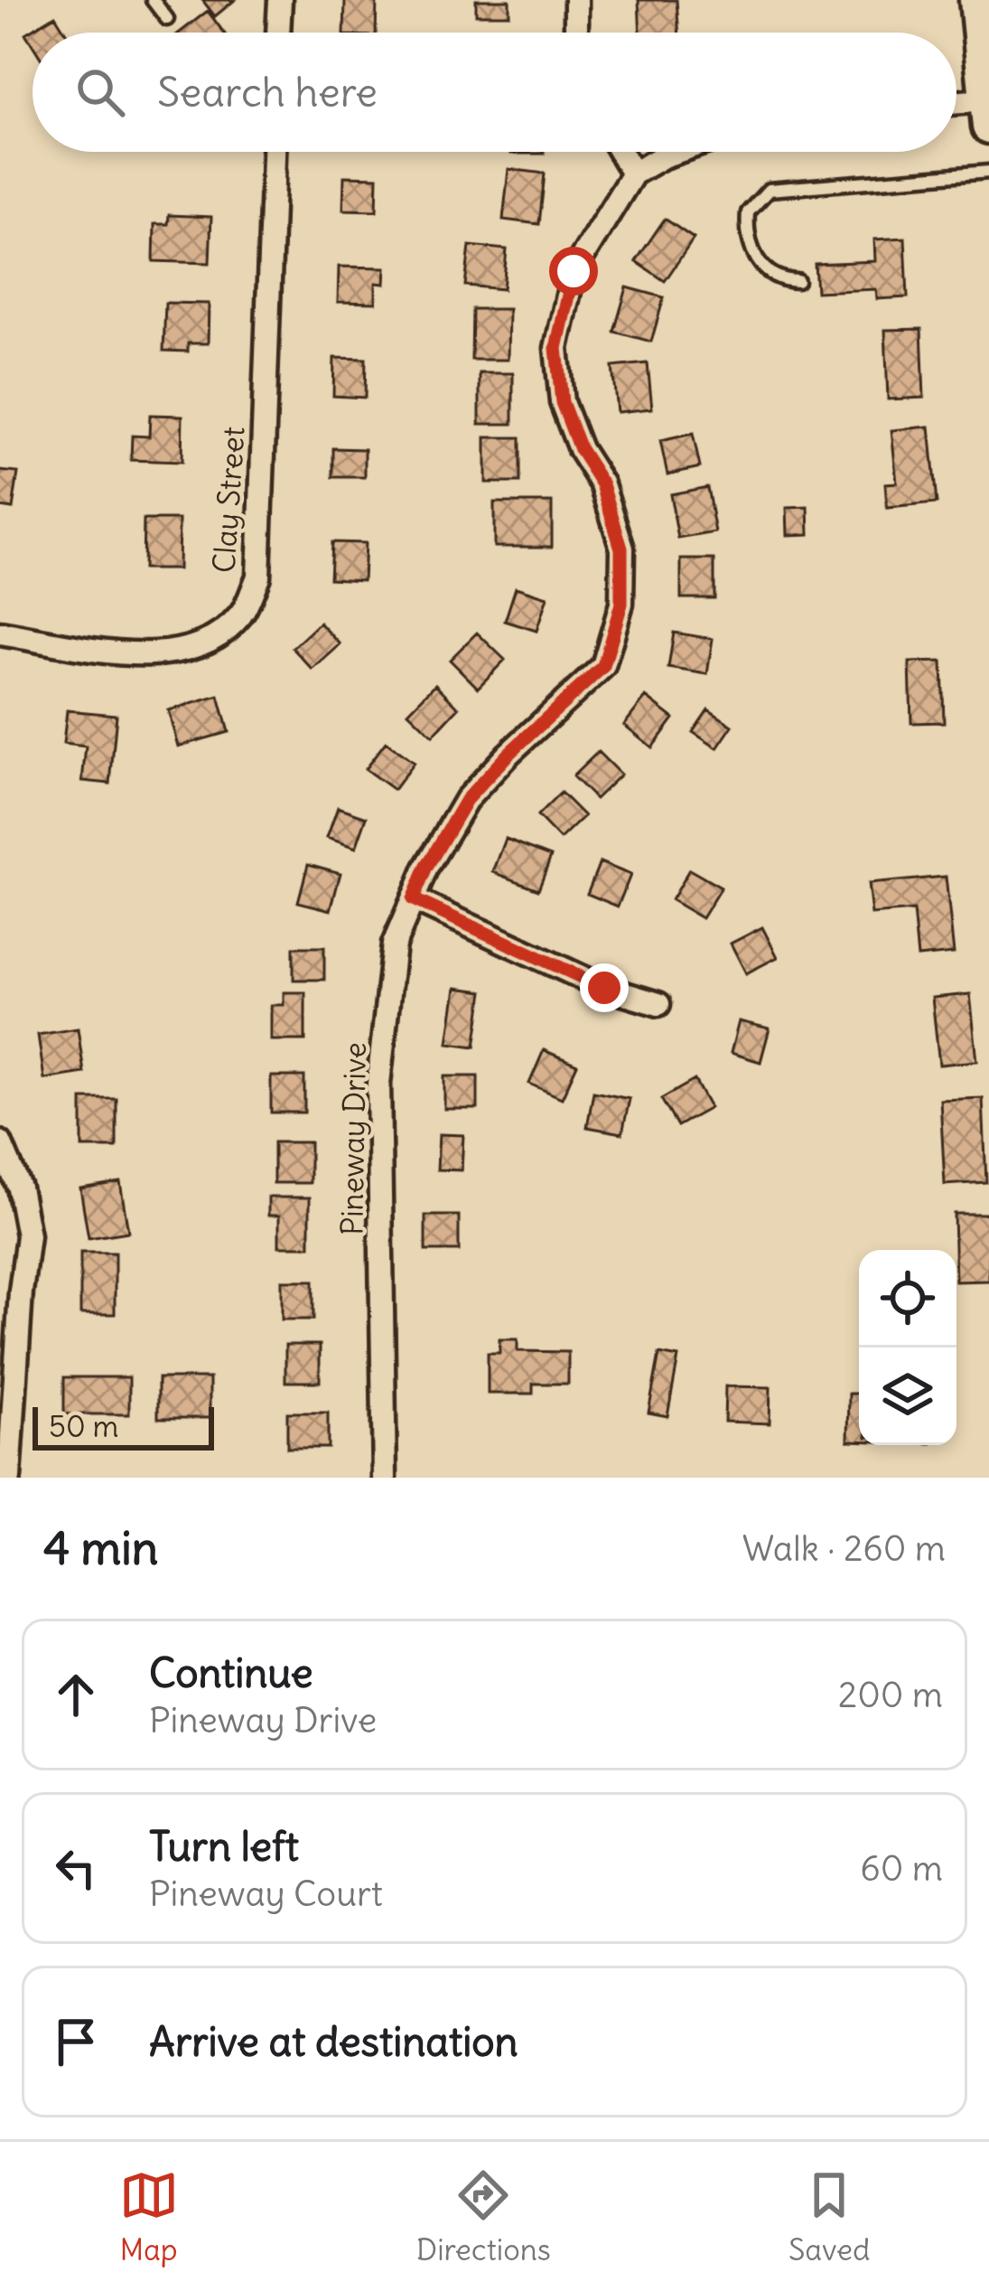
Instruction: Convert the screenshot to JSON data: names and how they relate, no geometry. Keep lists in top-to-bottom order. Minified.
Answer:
{"streets":{"street":["Clay Street","Pineway Drive"]},"scale_bar":"50 m","page":{"search":"Search here","scale":"50 m","heading":["4 min","Walk · 260 m"],"list":[["Continue","Pineway Drive","200 m"],["Turn left","Pineway Court","60 m"],"Arrive at destination"],"nav":["Map","Directions","Saved"]}}
